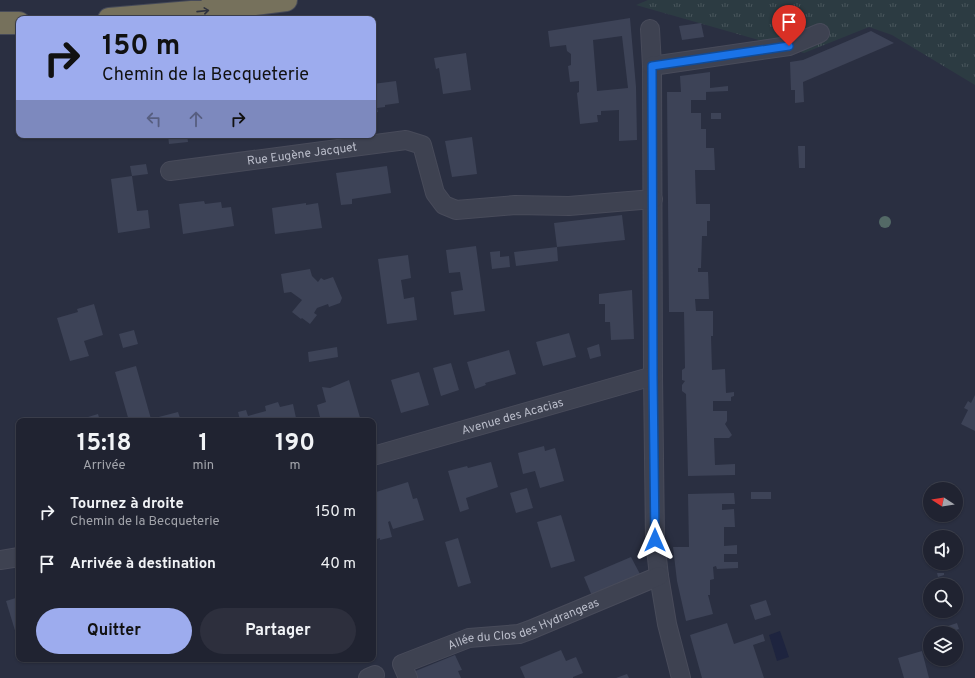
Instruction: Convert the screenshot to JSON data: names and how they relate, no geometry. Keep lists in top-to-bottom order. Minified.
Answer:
{"streets":{"street":["Rue Eugène Jacquet","Avenue des Acacias","Allée du Clos des Hydrangeas"]},"north":"left","page":{"turn":["150 m","Chemin de la Becqueterie"],"eta":["15:18","Arrivée","1","min","190","m"],"list":[{"name":"Tournez à droite","note":"Chemin de la Becqueterie","value":"150 m"},{"name":"Arrivée à destination","value":"40 m"}],"buttons":["Quitter","Partager"]}}
